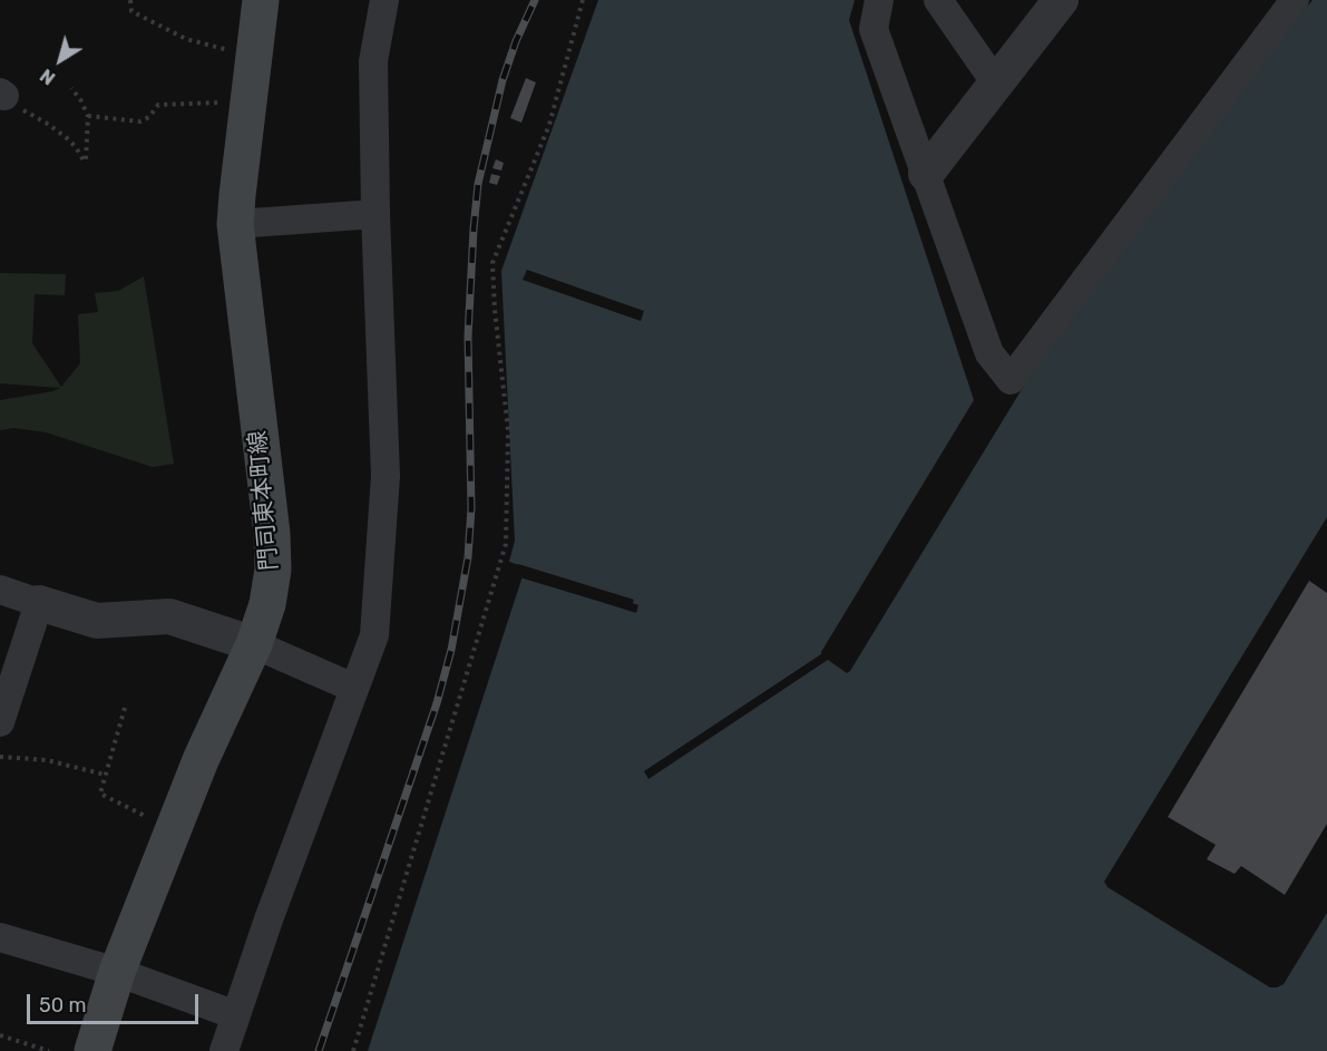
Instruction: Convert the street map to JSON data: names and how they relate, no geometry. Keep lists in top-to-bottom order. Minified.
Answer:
{"streets":{"main road":["門司東本町線"]},"scale_bar":"50 m","north":"bottom left"}
